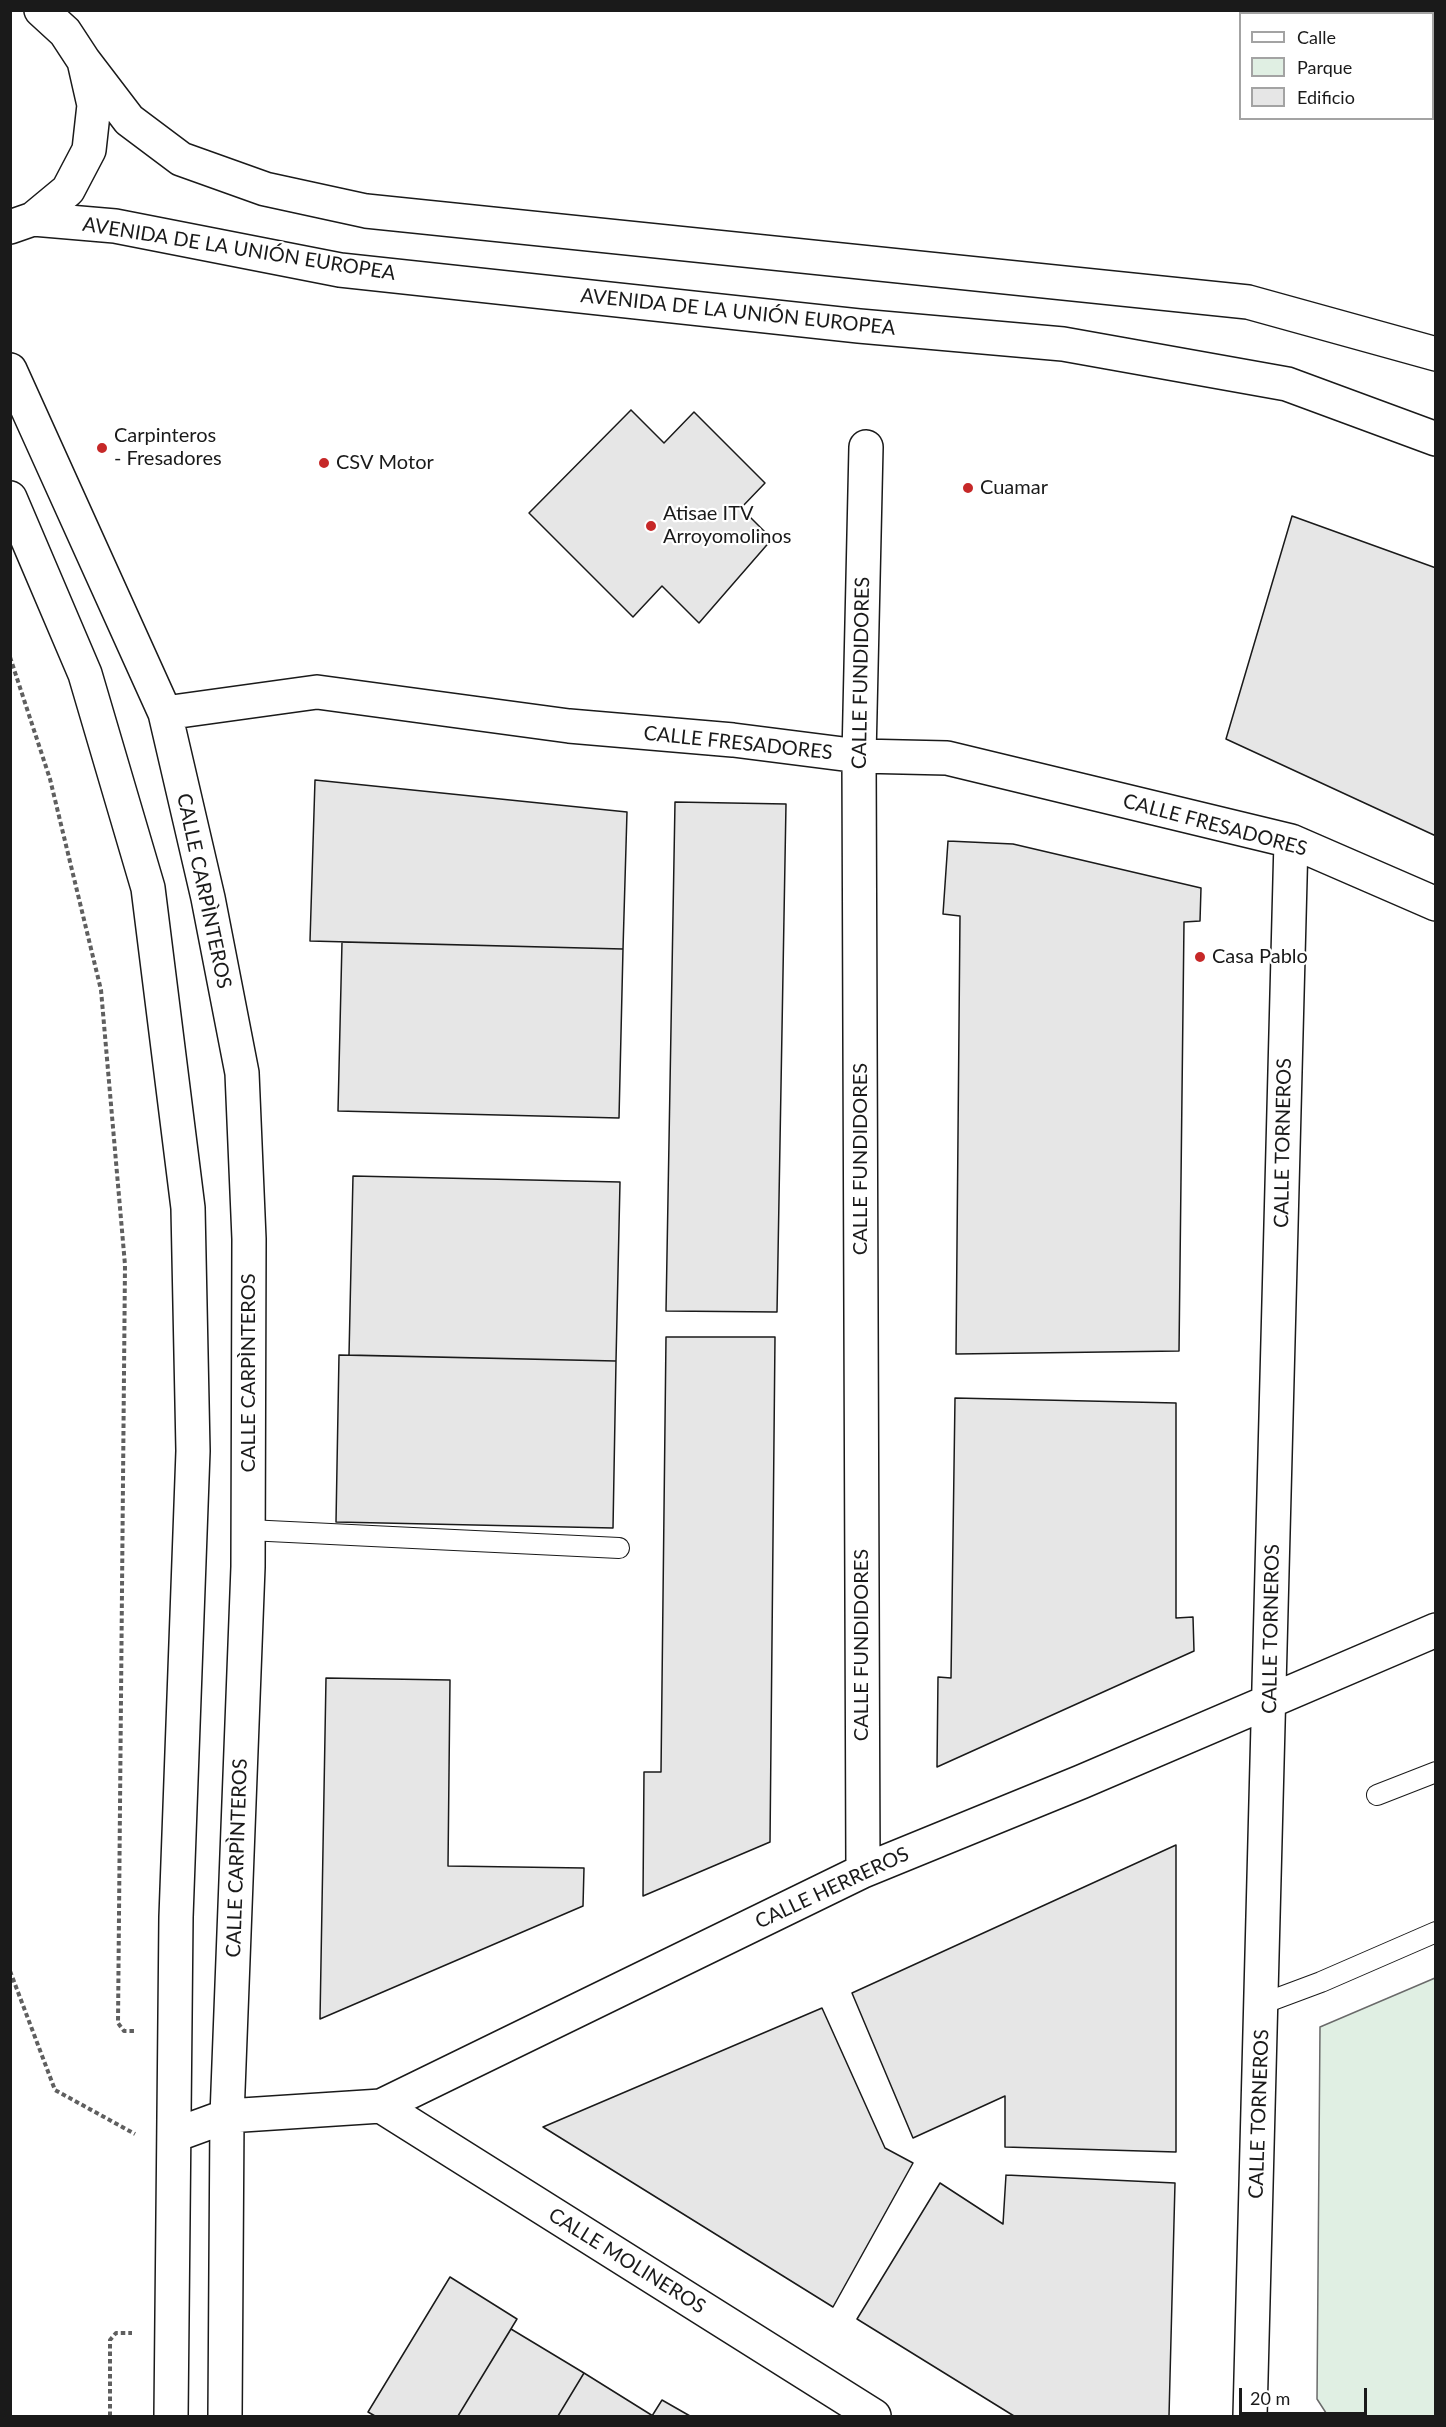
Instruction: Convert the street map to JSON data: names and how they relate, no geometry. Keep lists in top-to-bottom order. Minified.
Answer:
{"streets":{"street":["AVENIDA DE LA UNIÓN EUROPEA","CALLE FUNDIDORES","CALLE FRESADORES","CALLE CARPÌNTEROS","CALLE TORNEROS","CALLE HERREROS","CALLE MOLINEROS"]},"crossings":[["CALLE FUNDIDORES","CALLE FRESADORES"],["CALLE FUNDIDORES","CALLE HERREROS"],["CALLE FRESADORES","CALLE CARPÌNTEROS"],["CALLE FRESADORES","CALLE TORNEROS"],["CALLE CARPÌNTEROS","CALLE HERREROS"],["CALLE TORNEROS","CALLE HERREROS"],["CALLE HERREROS","CALLE MOLINEROS"]],"places":["Carpinteros - Fresadores","CSV Motor","Cuamar","Atisae ITV Arroyomolinos","Casa Pablo"],"legend":["Calle","Parque","Edificio"],"scale_bar":"20 m"}
